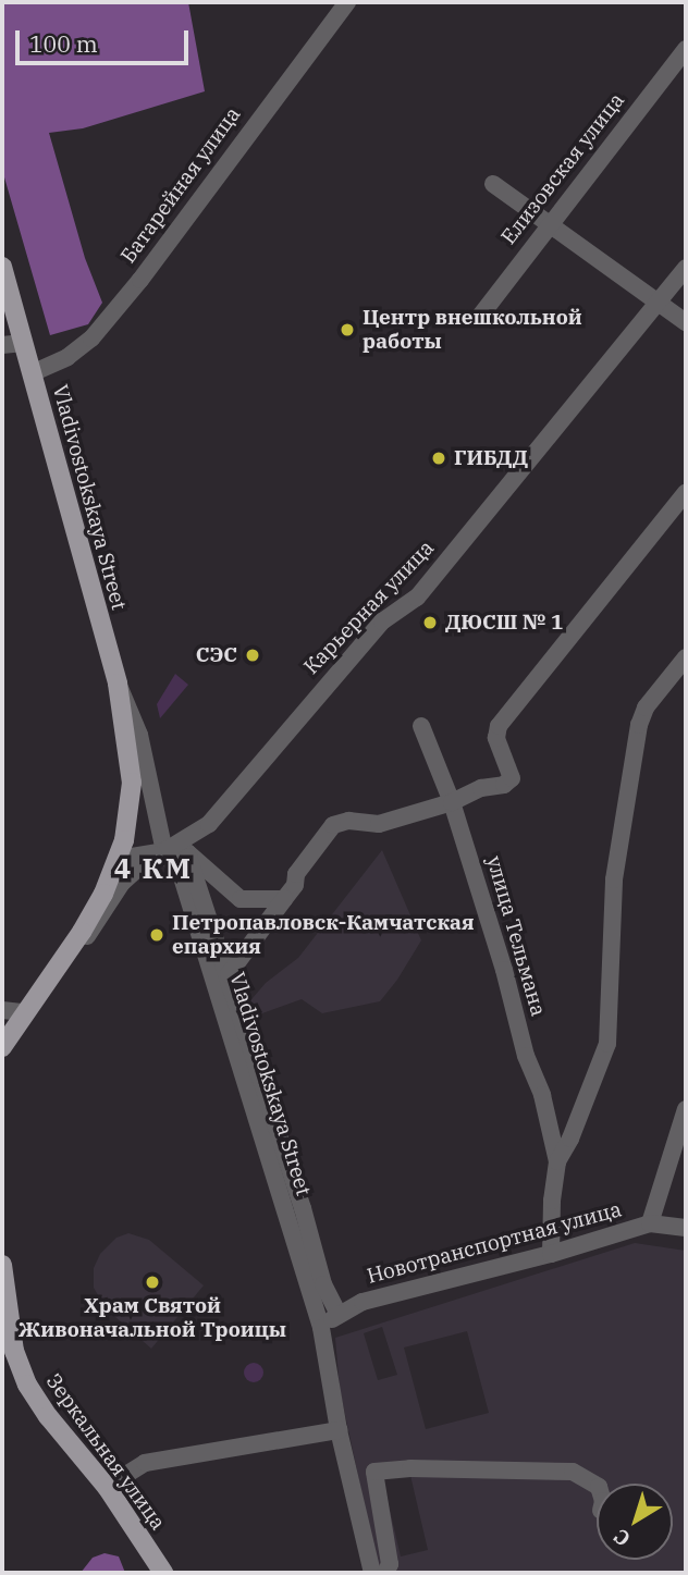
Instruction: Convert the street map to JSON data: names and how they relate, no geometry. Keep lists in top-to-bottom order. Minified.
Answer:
{"streets":{"main road":["Vladivostokskaya Street","Зеркальная улица"],"street":["Елизовская улица","Батарейная улица","Карьерная улица","улица Тельмана","Новотранспортная улица"]},"crossings":[["Батарейная улица","Vladivostokskaya Street"],["Vladivostokskaya Street","Карьерная улица"],["Vladivostokskaya Street","Новотранспортная улица"]],"districts":["4 КМ"],"places":["Центр внешкольной работы","ГИБДД","ДЮСШ № 1","СЭС","Петропавловск-Камчатская епархия","Храм Святой Живоначальной Троицы"],"scale_bar":"100 m","north":"bottom left"}
